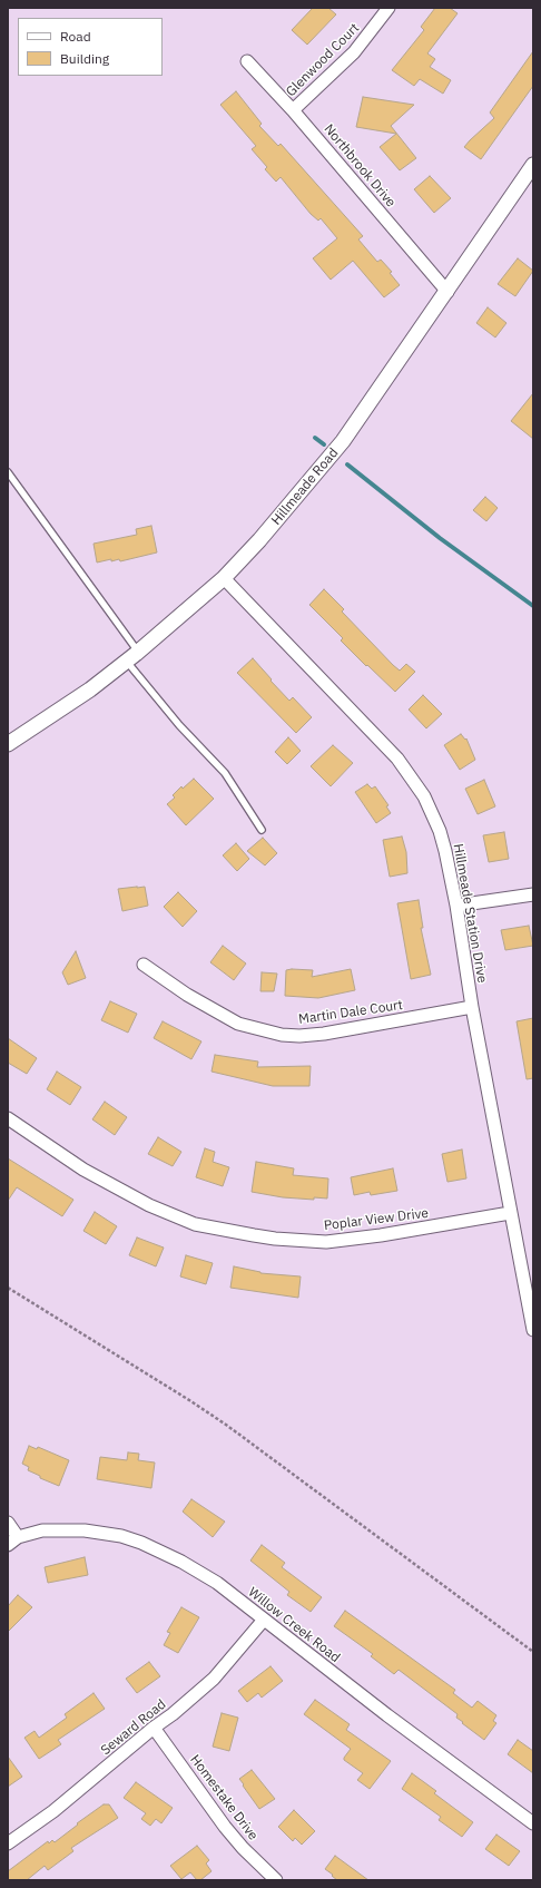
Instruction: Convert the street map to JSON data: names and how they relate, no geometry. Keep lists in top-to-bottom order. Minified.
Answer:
{"streets":{"street":["Glenwood Court","Northbrook Drive","Hillmeade Road","Hillmeade Station Drive","Martin Dale Court","Poplar View Drive","Willow Creek Road","Seward Road","Homestake Drive"]},"crossings":[["Glenwood Court","Northbrook Drive"],["Northbrook Drive","Hillmeade Road"],["Hillmeade Road","Hillmeade Station Drive"],["Hillmeade Station Drive","Martin Dale Court"],["Hillmeade Station Drive","Poplar View Drive"],["Willow Creek Road","Seward Road"],["Seward Road","Homestake Drive"]],"legend":["Road","Building"]}
